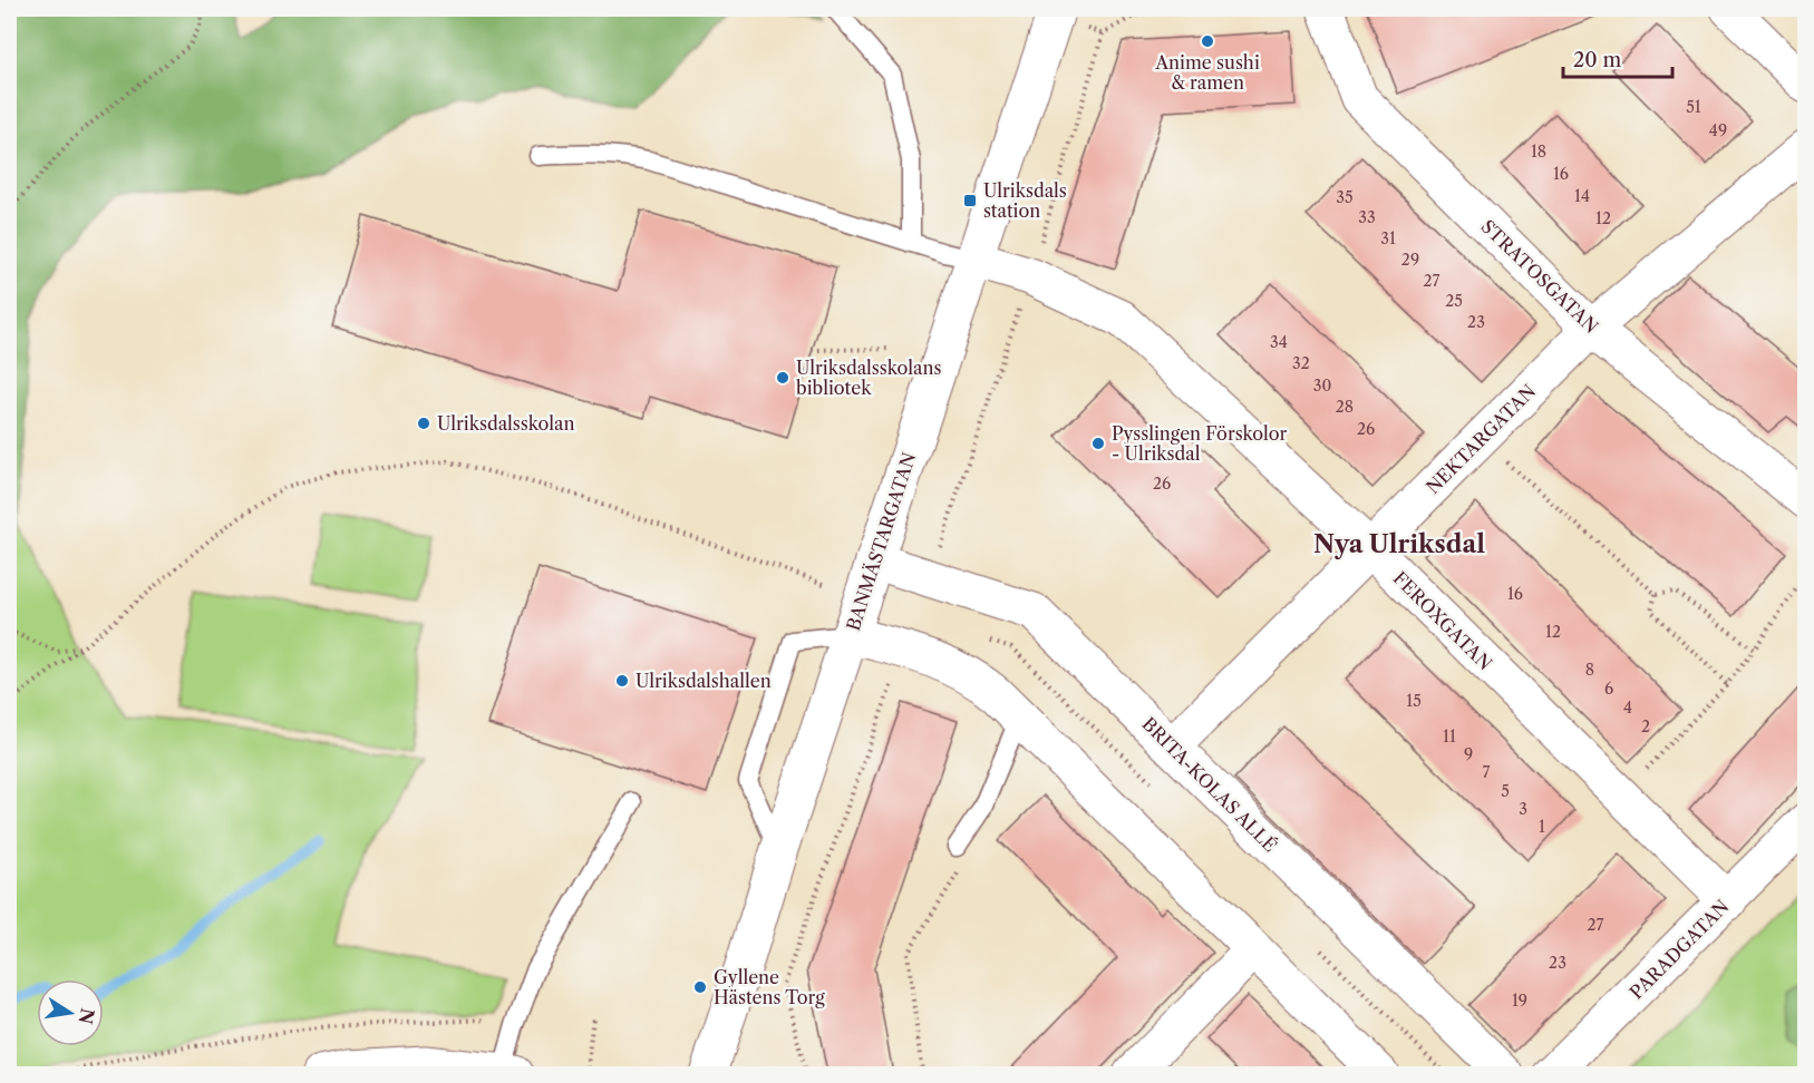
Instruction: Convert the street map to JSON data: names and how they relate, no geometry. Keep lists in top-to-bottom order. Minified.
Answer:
{"streets":{"street":["STRATOSGATAN","NEKTARGATAN","BANMÄSTARGATAN","FEROXGATAN","BRITA-KOLAS ALLÉ","PARADGATAN"]},"crossings":[["STRATOSGATAN","NEKTARGATAN"],["NEKTARGATAN","FEROXGATAN"],["NEKTARGATAN","BRITA-KOLAS ALLÉ"],["BANMÄSTARGATAN","FEROXGATAN"],["BANMÄSTARGATAN","BRITA-KOLAS ALLÉ"],["FEROXGATAN","PARADGATAN"]],"districts":["Nya Ulriksdal"],"places":{"other":["Anime sushi & ramen","Ulriksdalsskolans bibliotek","Ulriksdalsskolan","Pysslingen Förskolor - Ulriksdal","Ulriksdalshallen","Gyllene Hästens Torg"],"transit":["Ulriksdals station"]},"house_numbers":["51","49","18","16","14","35","33","12","31","29","27","25","23","34","32","30","28","26","26","16","12","8","6","15","4","2","11","9","7","5","3","1","27","23","19"],"scale_bar":"20 m","north":"right"}
